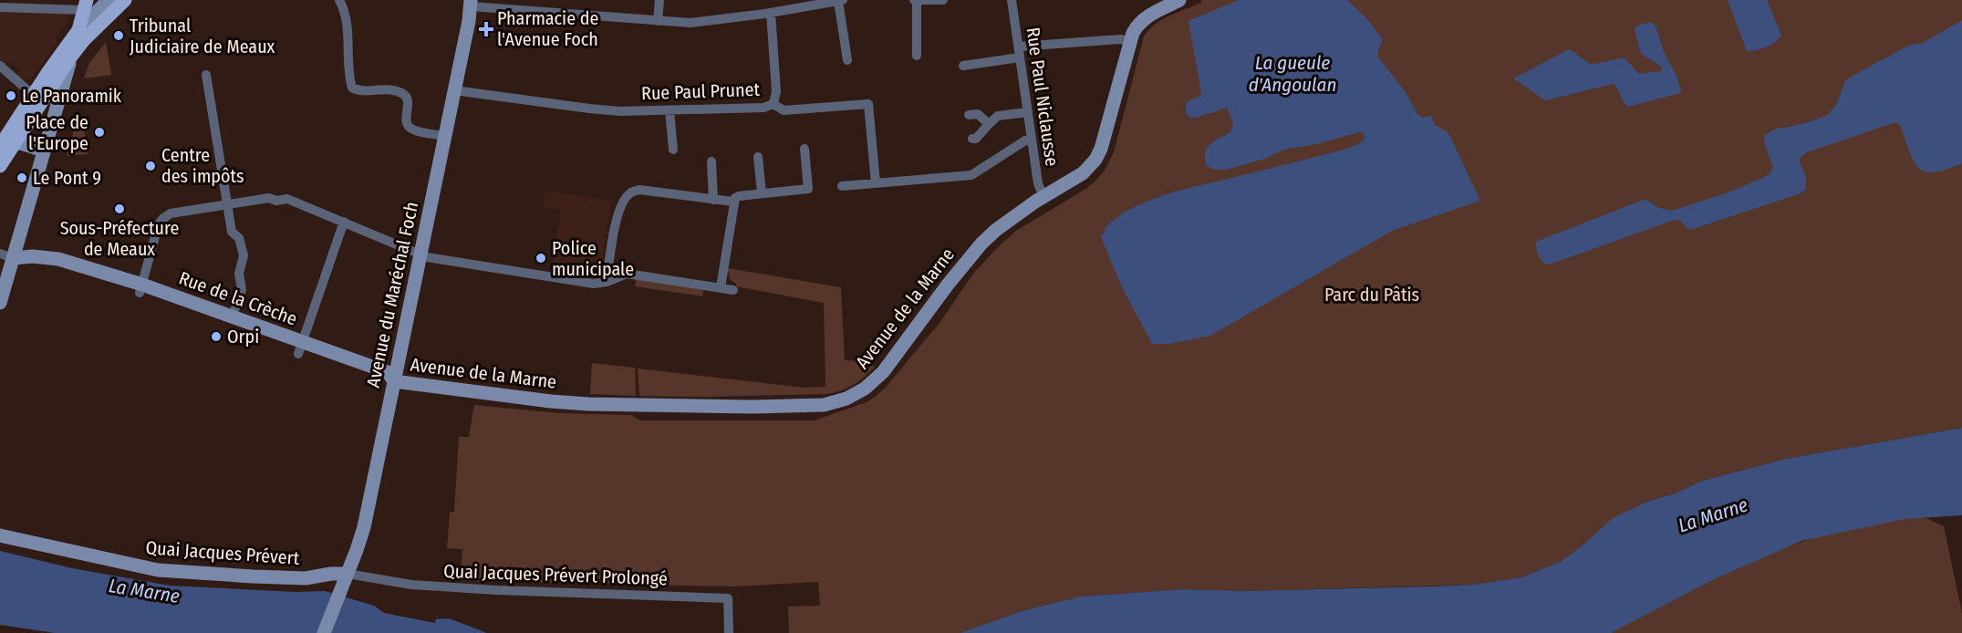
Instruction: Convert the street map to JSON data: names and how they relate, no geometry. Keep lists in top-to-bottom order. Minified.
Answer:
{"streets":{"street":["Rue Paul Prunet","Rue Paul Niclausse","Avenue du Maréchal Foch","Rue de la Crèche","Avenue de la Marne","Quai Jacques Prévert","Quai Jacques Prévert Prolongé"]},"crossings":[["Rue Paul Prunet","Avenue du Maréchal Foch"],["Rue Paul Niclausse","Avenue de la Marne"],["Avenue du Maréchal Foch","Rue de la Crèche"],["Avenue du Maréchal Foch","Avenue de la Marne"],["Avenue du Maréchal Foch","Quai Jacques Prévert"],["Avenue du Maréchal Foch","Quai Jacques Prévert Prolongé"],["Rue de la Crèche","Avenue de la Marne"],["Quai Jacques Prévert","Quai Jacques Prévert Prolongé"]],"water":["La gueule d'Angoulan","La Marne"],"parks":["Parc du Pâtis"],"places":{"health":["Pharmacie de l'Avenue Foch"],"other":["Tribunal Judiciaire de Meaux","Le Panoramik","Place de l'Europe","Centre des impôts","Le Pont 9","Sous-Préfecture de Meaux","Police municipale","Orpi"]}}
